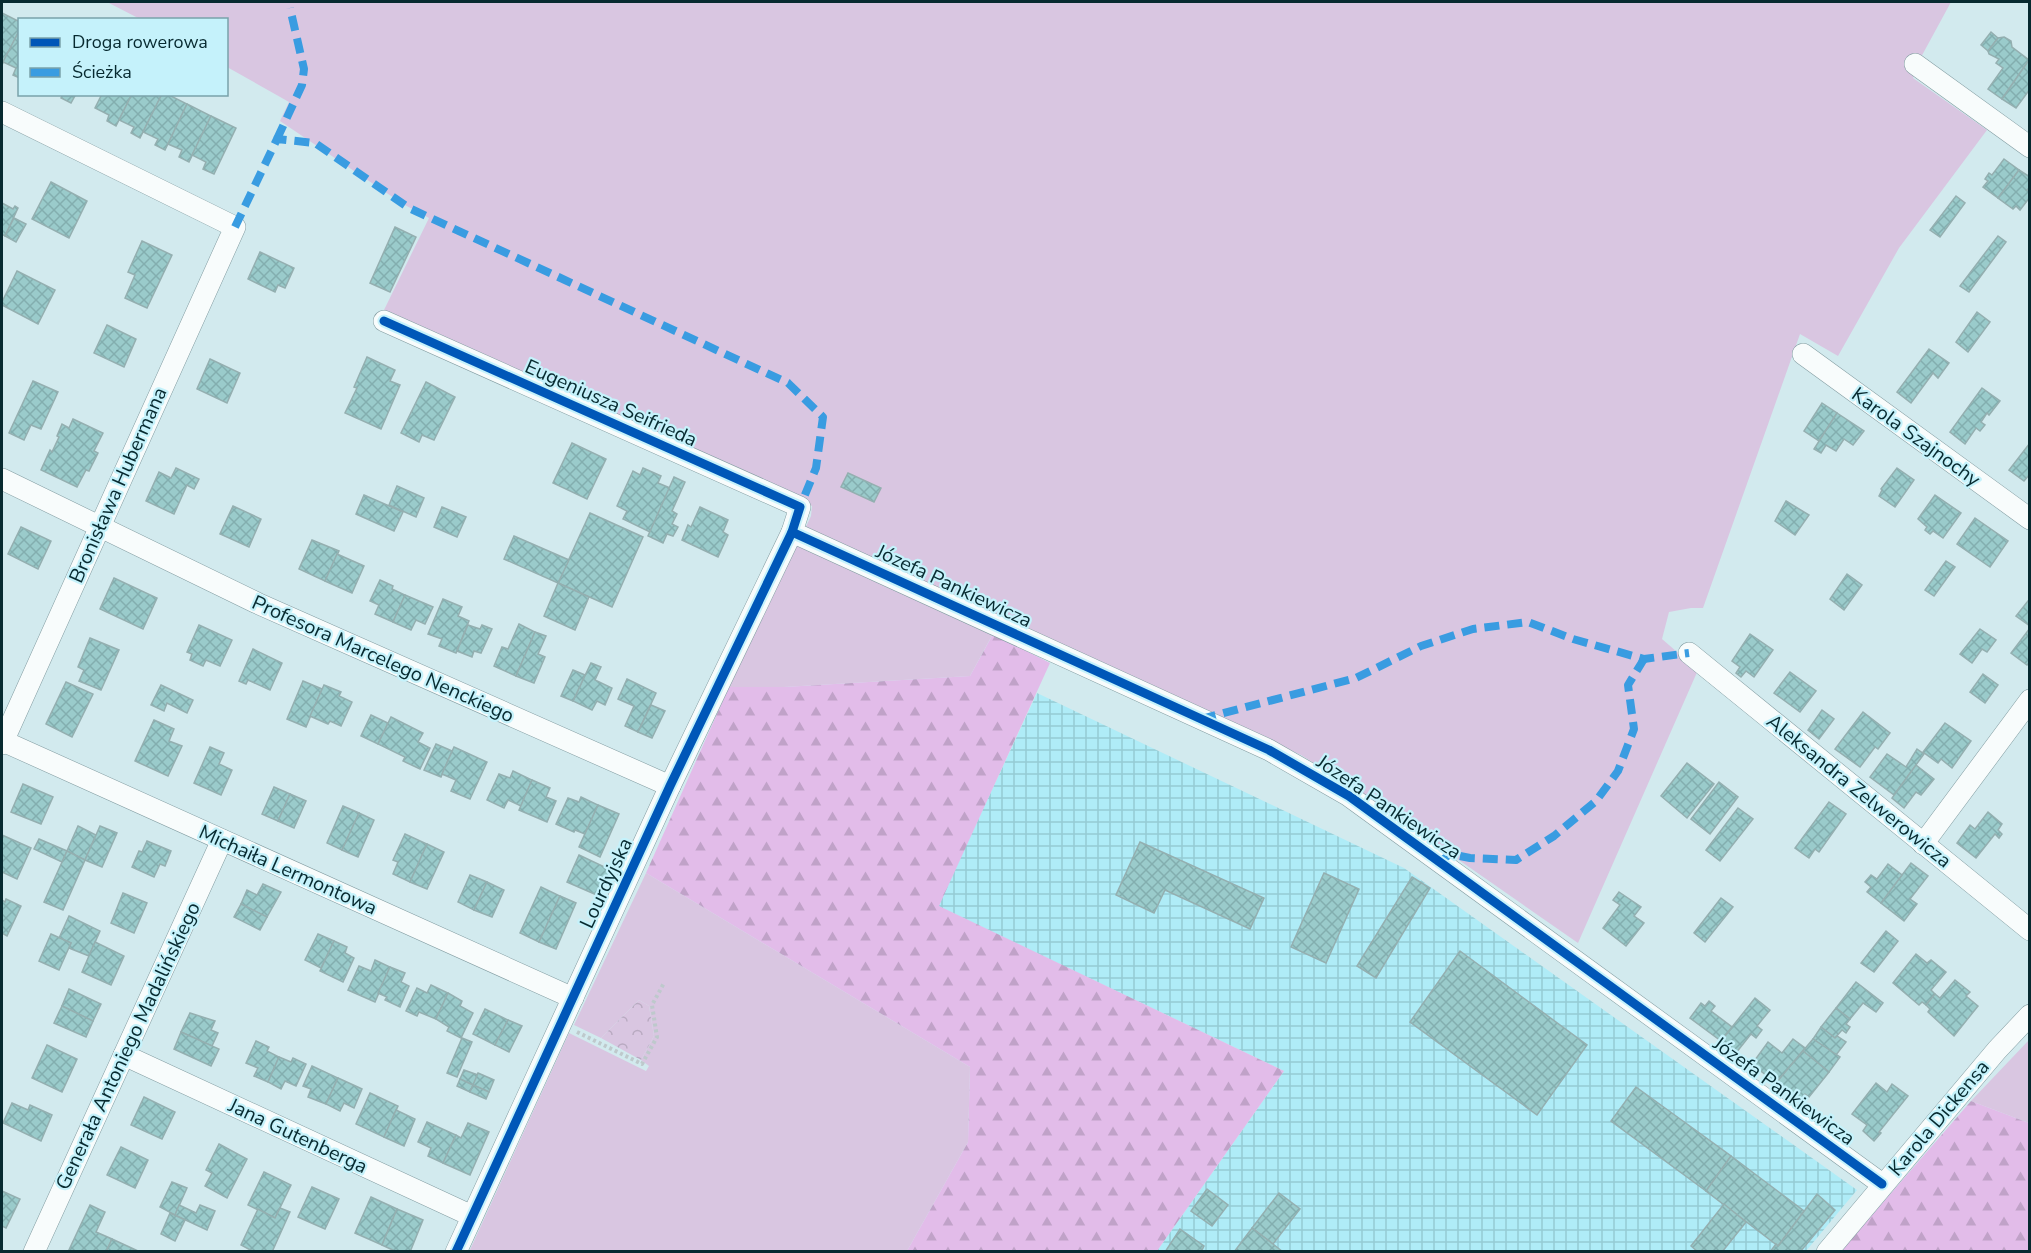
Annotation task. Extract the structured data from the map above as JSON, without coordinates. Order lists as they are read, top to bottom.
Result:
{
  "streets": {
    "street": [
      "Eugeniusza Seifrieda",
      "Karola Szajnochy",
      "Bronisława Hubermana",
      "Józefa Pankiewicza",
      "Profesora Marcelego Nenckiego",
      "Aleksandra Zelwerowicza",
      "Michaiła Lermontowa",
      "Lourdyjska",
      "Generała Antoniego Madalińskiego",
      "Karola Dickensa",
      "Jana Gutenberga"
    ]
  },
  "crossings": [
    ["Eugeniusza Seifrieda", "Józefa Pankiewicza"],
    ["Eugeniusza Seifrieda", "Lourdyjska"],
    ["Bronisława Hubermana", "Profesora Marcelego Nenckiego"],
    ["Bronisława Hubermana", "Michaiła Lermontowa"],
    ["Józefa Pankiewicza", "Lourdyjska"],
    ["Józefa Pankiewicza", "Karola Dickensa"],
    ["Profesora Marcelego Nenckiego", "Lourdyjska"],
    ["Michaiła Lermontowa", "Lourdyjska"],
    ["Michaiła Lermontowa", "Generała Antoniego Madalińskiego"],
    ["Lourdyjska", "Jana Gutenberga"],
    ["Generała Antoniego Madalińskiego", "Jana Gutenberga"]
  ],
  "legend": ["Droga rowerowa", "Ścieżka"]
}
